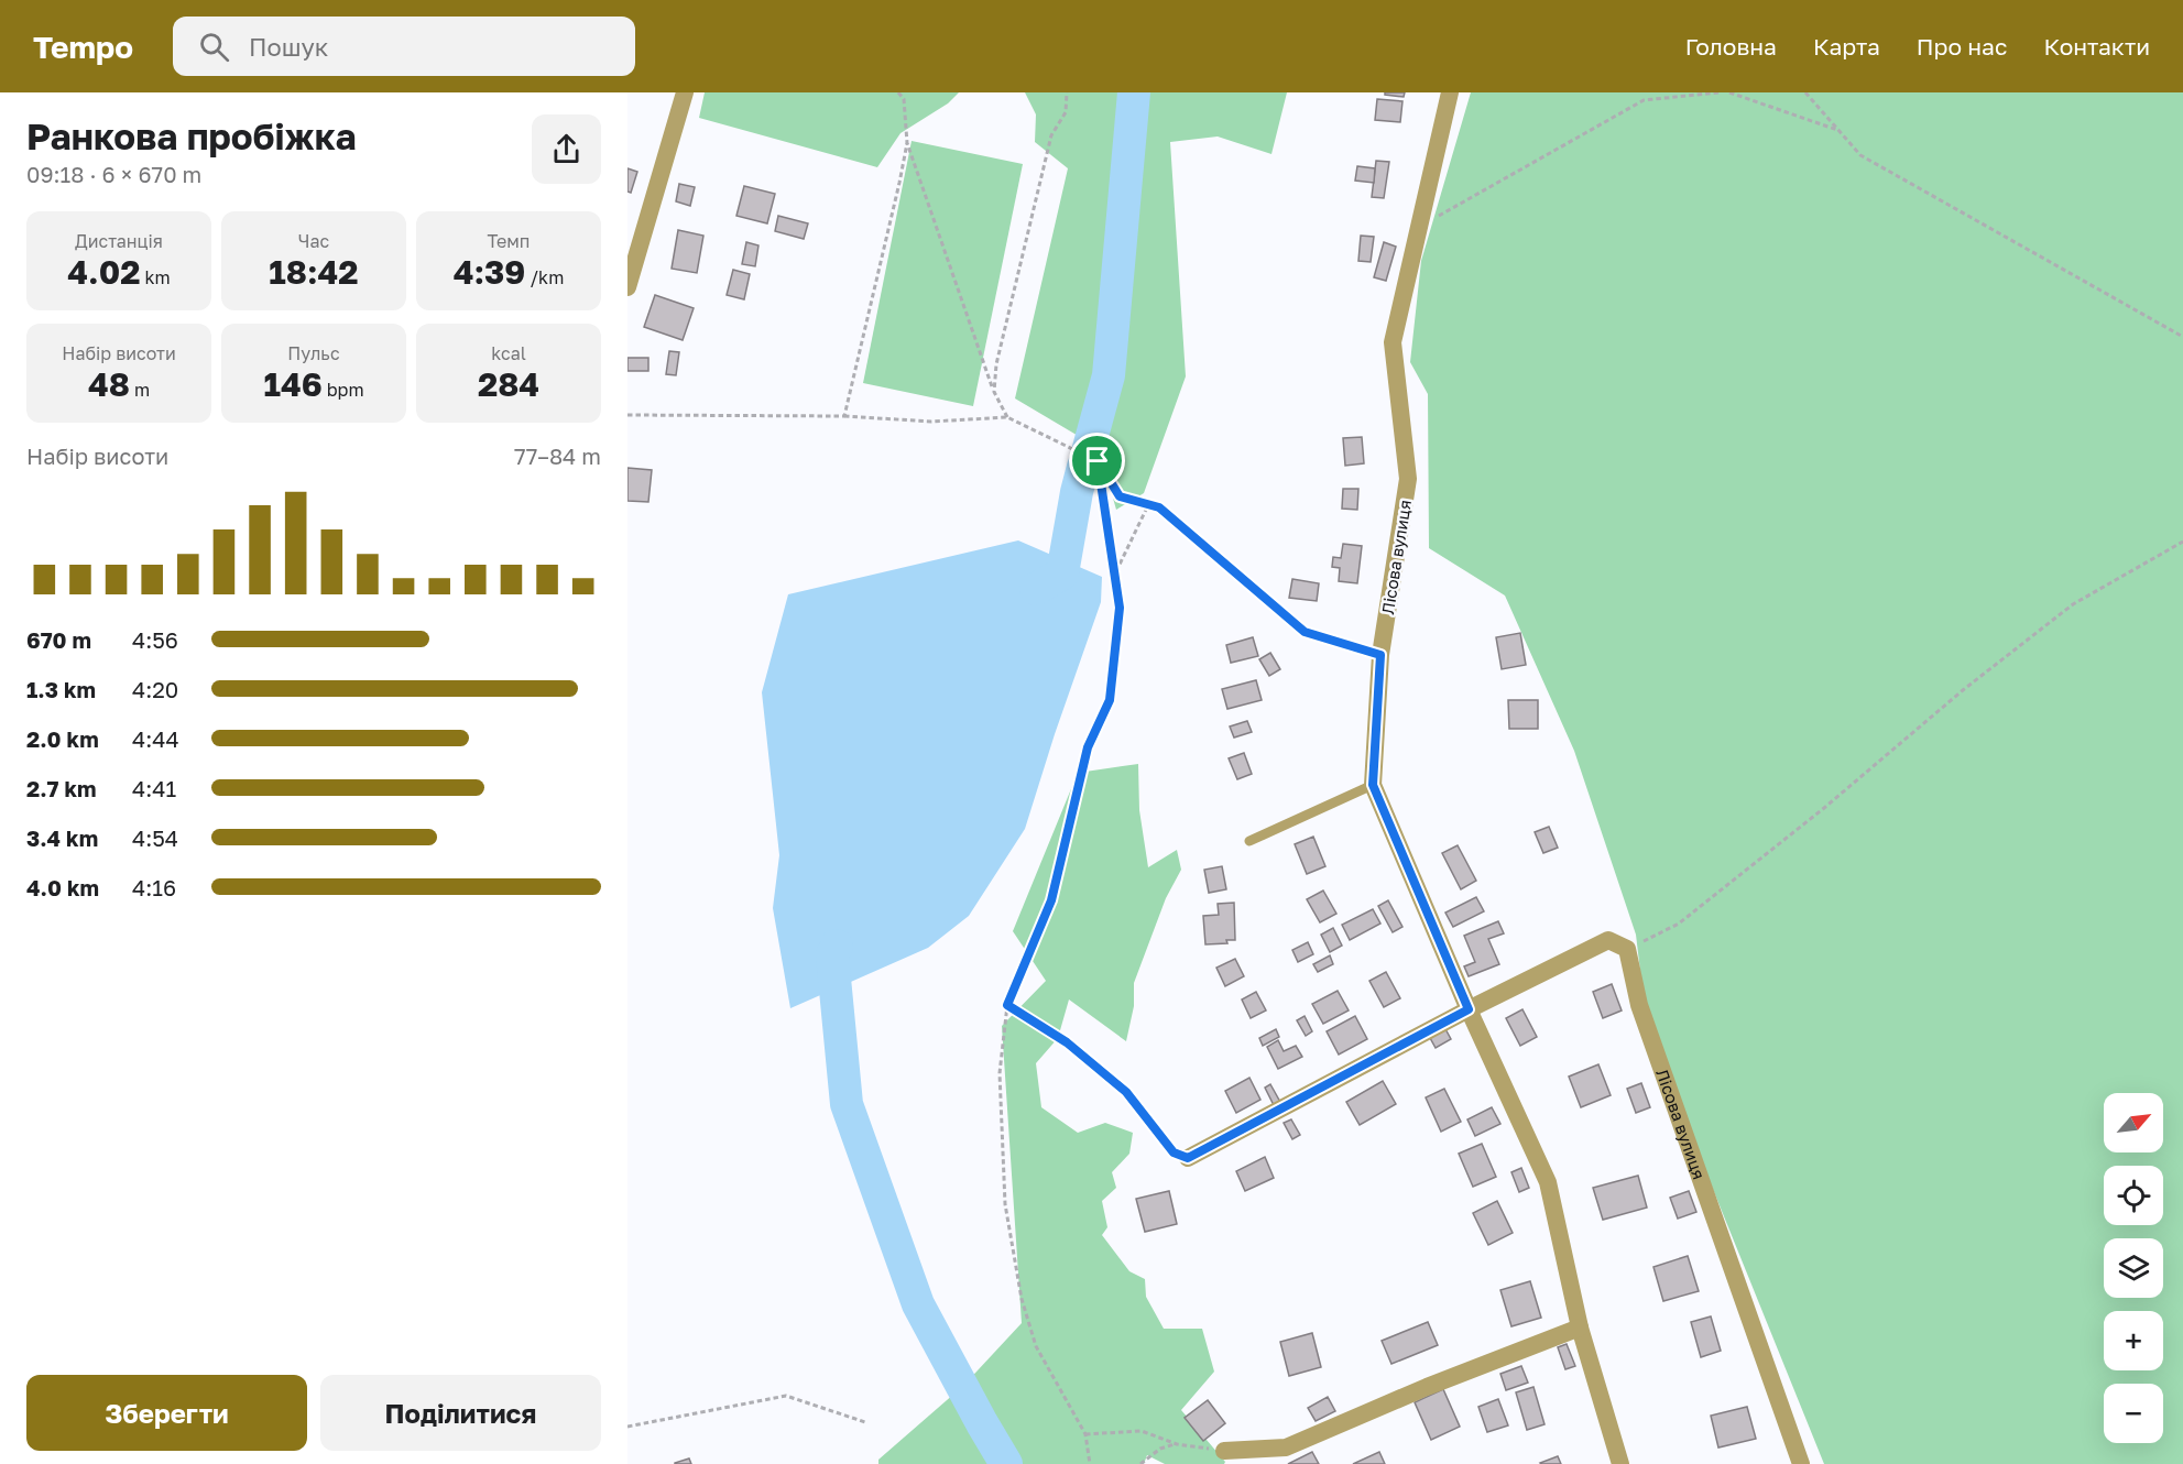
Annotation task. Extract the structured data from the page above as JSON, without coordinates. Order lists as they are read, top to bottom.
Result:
{
  "streets": {
    "street": ["Лісова вулиця"]
  },
  "north": "top right",
  "page": {
    "header": "Tempo",
    "search": "Пошук",
    "nav": [
      "Головна",
      "Карта",
      "Про нас",
      "Контакти"
    ],
    "heading": ["Ранкова пробіжка", "09:18 · 6 × 670 m"],
    "stats": [
      ["Дистанція", "4.02 km"],
      ["Час", "18:42"],
      ["Темп", "4:39 /km"],
      ["Набір висоти", "48 m"],
      ["Пульс", "146 bpm"],
      ["kcal", "284"]
    ],
    "chart": ["Набір висоти", "77–84 m"],
    "list": [
      {
        "name": "670 m",
        "note": "4:56"
      },
      {
        "name": "1.3 km",
        "note": "4:20"
      },
      {
        "name": "2.0 km",
        "note": "4:44"
      },
      {
        "name": "2.7 km",
        "note": "4:41"
      },
      {
        "name": "3.4 km",
        "note": "4:54"
      },
      {
        "name": "4.0 km",
        "note": "4:16"
      }
    ],
    "map_buttons": ["+", "−"],
    "buttons": ["Зберегти", "Поділитися"]
  }
}
